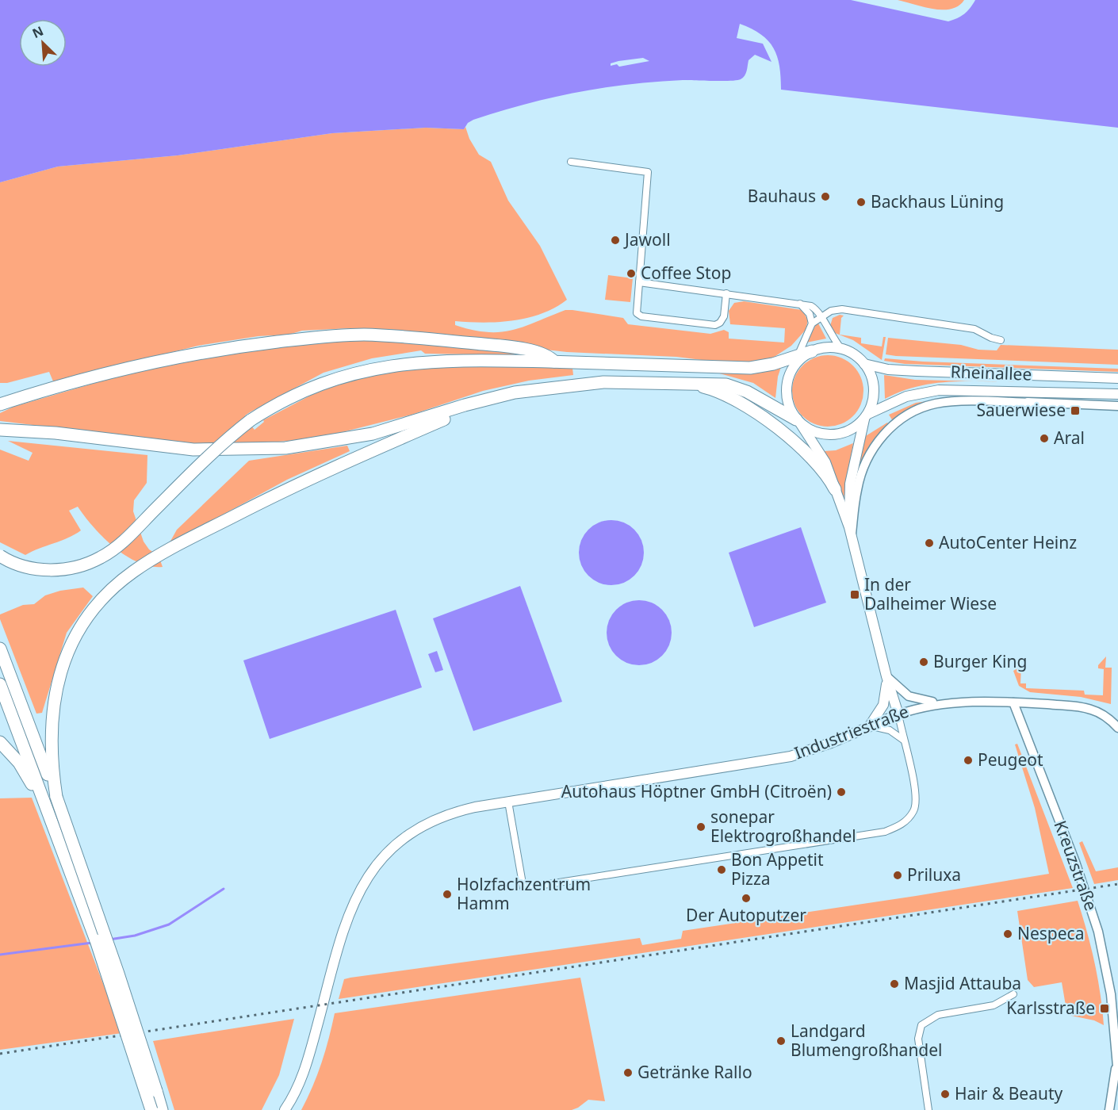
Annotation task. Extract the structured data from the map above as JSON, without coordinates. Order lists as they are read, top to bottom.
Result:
{
  "streets": {
    "main road": ["Rheinallee", "Industriestraße"],
    "street": ["Kreuzstraße"]
  },
  "crossings": [
    ["Industriestraße", "Kreuzstraße"]
  ],
  "places": {
    "other": [
      "Bauhaus",
      "Backhaus Lüning",
      "Jawoll",
      "Coffee Stop",
      "Aral",
      "AutoCenter Heinz",
      "Burger King",
      "Peugeot",
      "Autohaus Höptner GmbH (Citroën)",
      "sonepar Elektrogroßhandel",
      "Bon Appetit Pizza",
      "Priluxa",
      "Holzfachzentrum Hamm",
      "Der Autoputzer",
      "Nespeca",
      "Masjid Attauba",
      "Landgard Blumengroßhandel",
      "Getränke Rallo",
      "Hair & Beauty"
    ],
    "transit": ["Sauerwiese", "In der Dalheimer Wiese", "Karlsstraße"]
  },
  "north": "top left"
}
